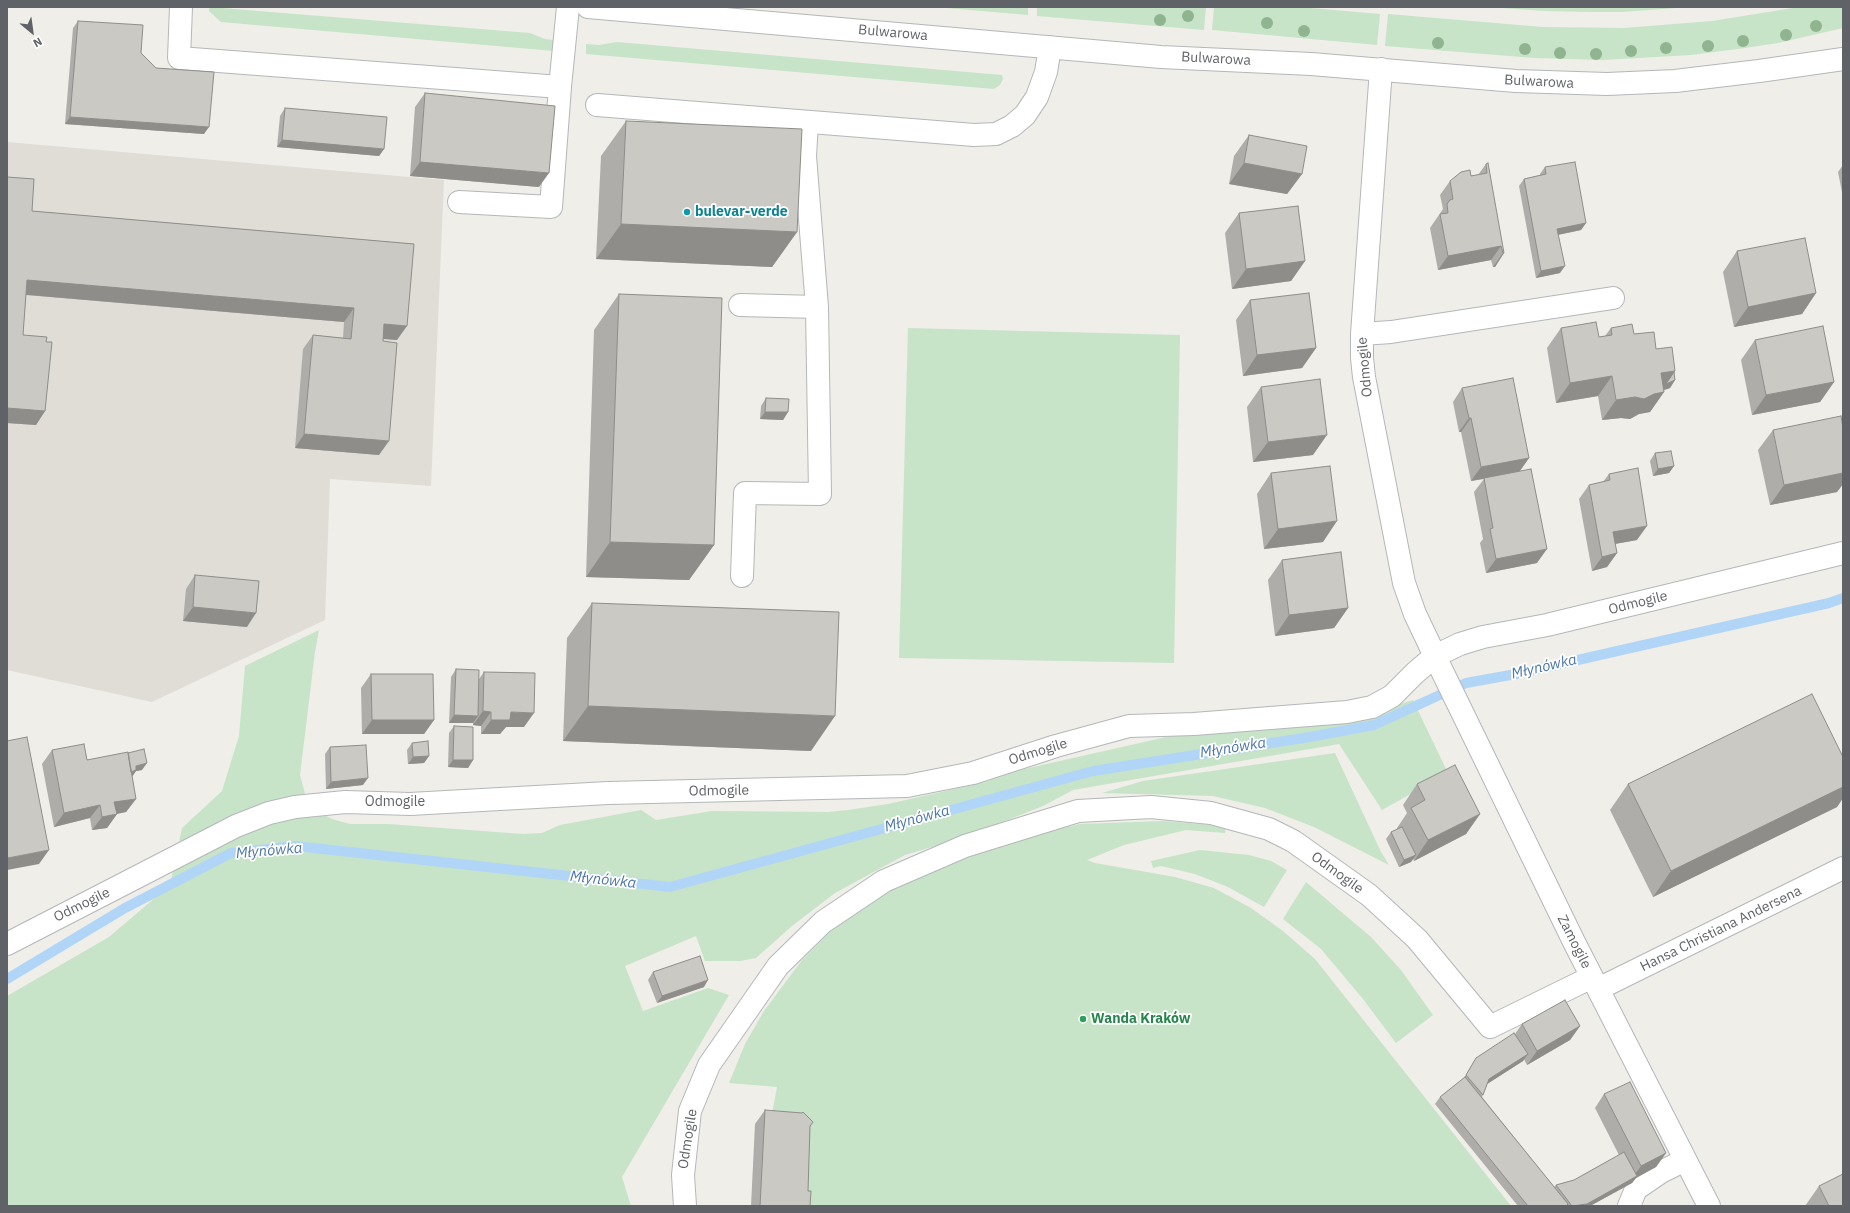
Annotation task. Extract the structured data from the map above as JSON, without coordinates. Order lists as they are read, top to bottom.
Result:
{
  "streets": {
    "street": [
      "Bulwarowa",
      "Odmogile",
      "Hansa Christiana Andersena",
      "Zamogile"
    ]
  },
  "crossings": [
    ["Bulwarowa", "Odmogile"],
    ["Odmogile", "Hansa Christiana Andersena"],
    ["Odmogile", "Zamogile"],
    ["Hansa Christiana Andersena", "Zamogile"]
  ],
  "water": ["Młynówka"],
  "places": ["bulevar-verde", "Wanda Kraków"],
  "north": "bottom right"
}
